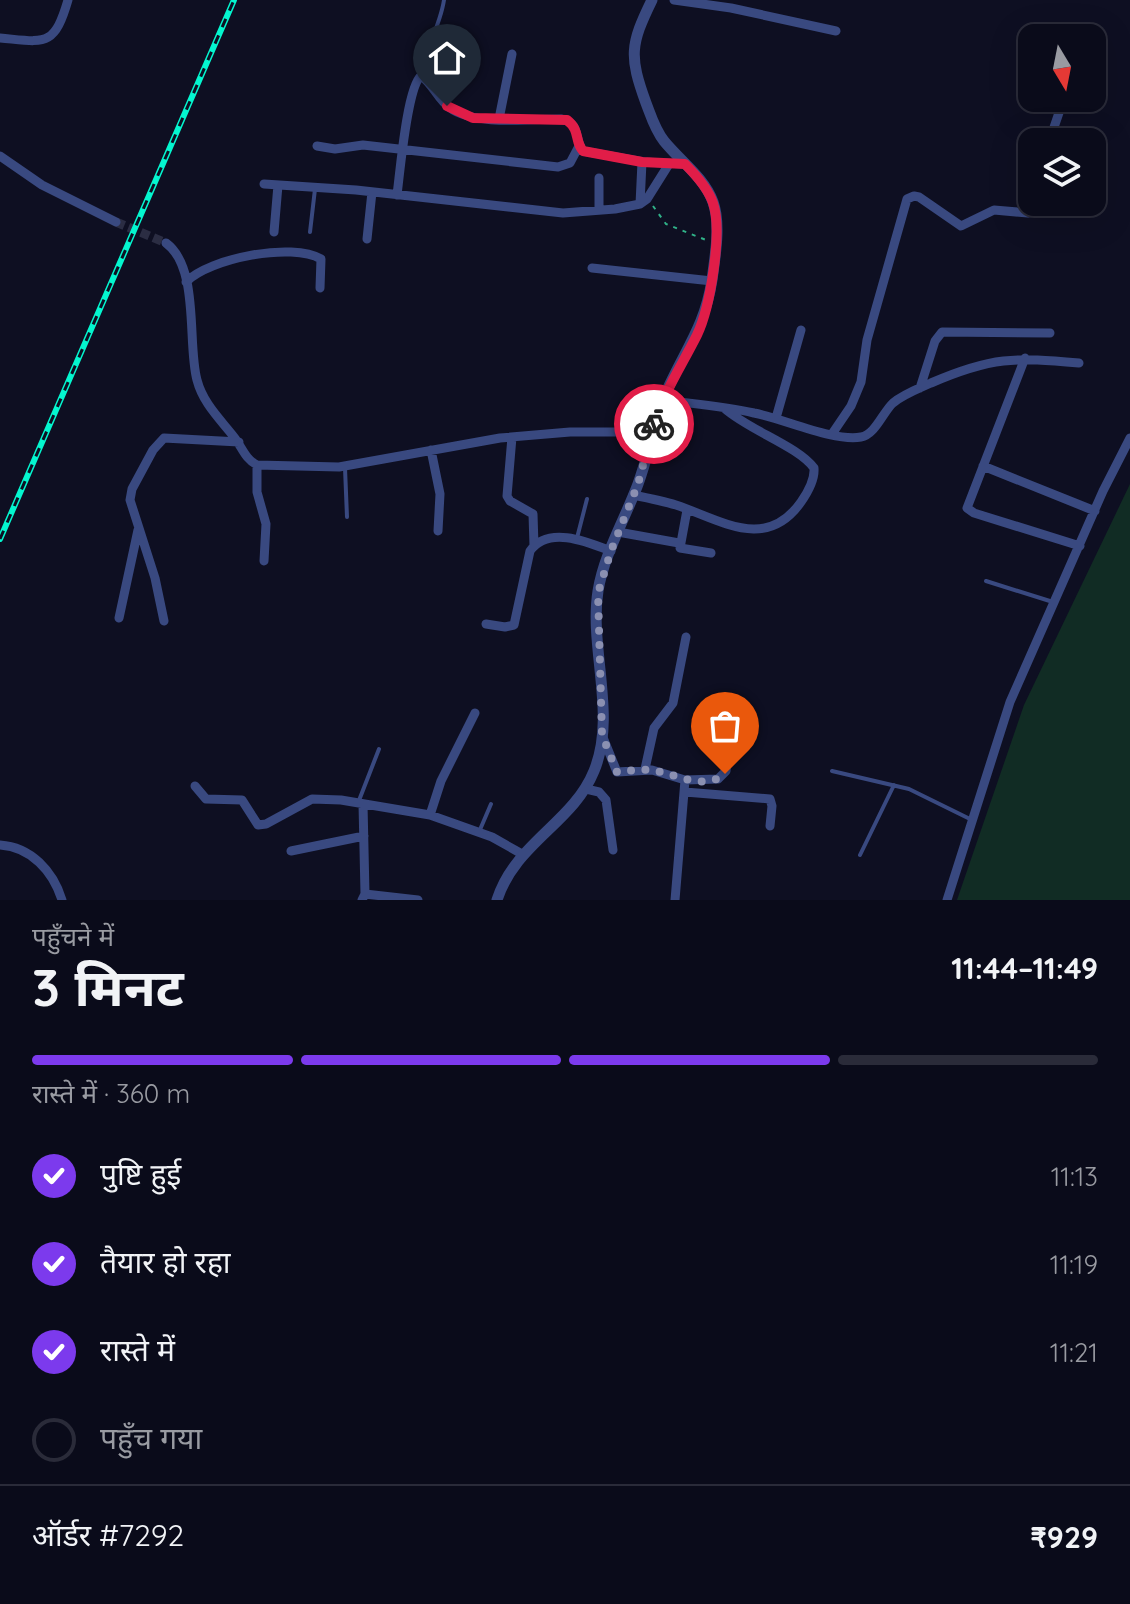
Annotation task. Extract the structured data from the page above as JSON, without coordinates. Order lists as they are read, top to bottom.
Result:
{
  "north": "bottom",
  "page": {
    "heading": ["3 मिनट", "पहुँचने में", "11:44–11:49"],
    "panel": ["ऑर्डर #7292", "₹929"],
    "bar": "रास्ते में · 360 m",
    "list": [
      ["पुष्टि हुई", "11:13"],
      ["तैयार हो रहा", "11:19"],
      ["रास्ते में", "11:21"],
      "पहुँच गया"
    ]
  }
}
